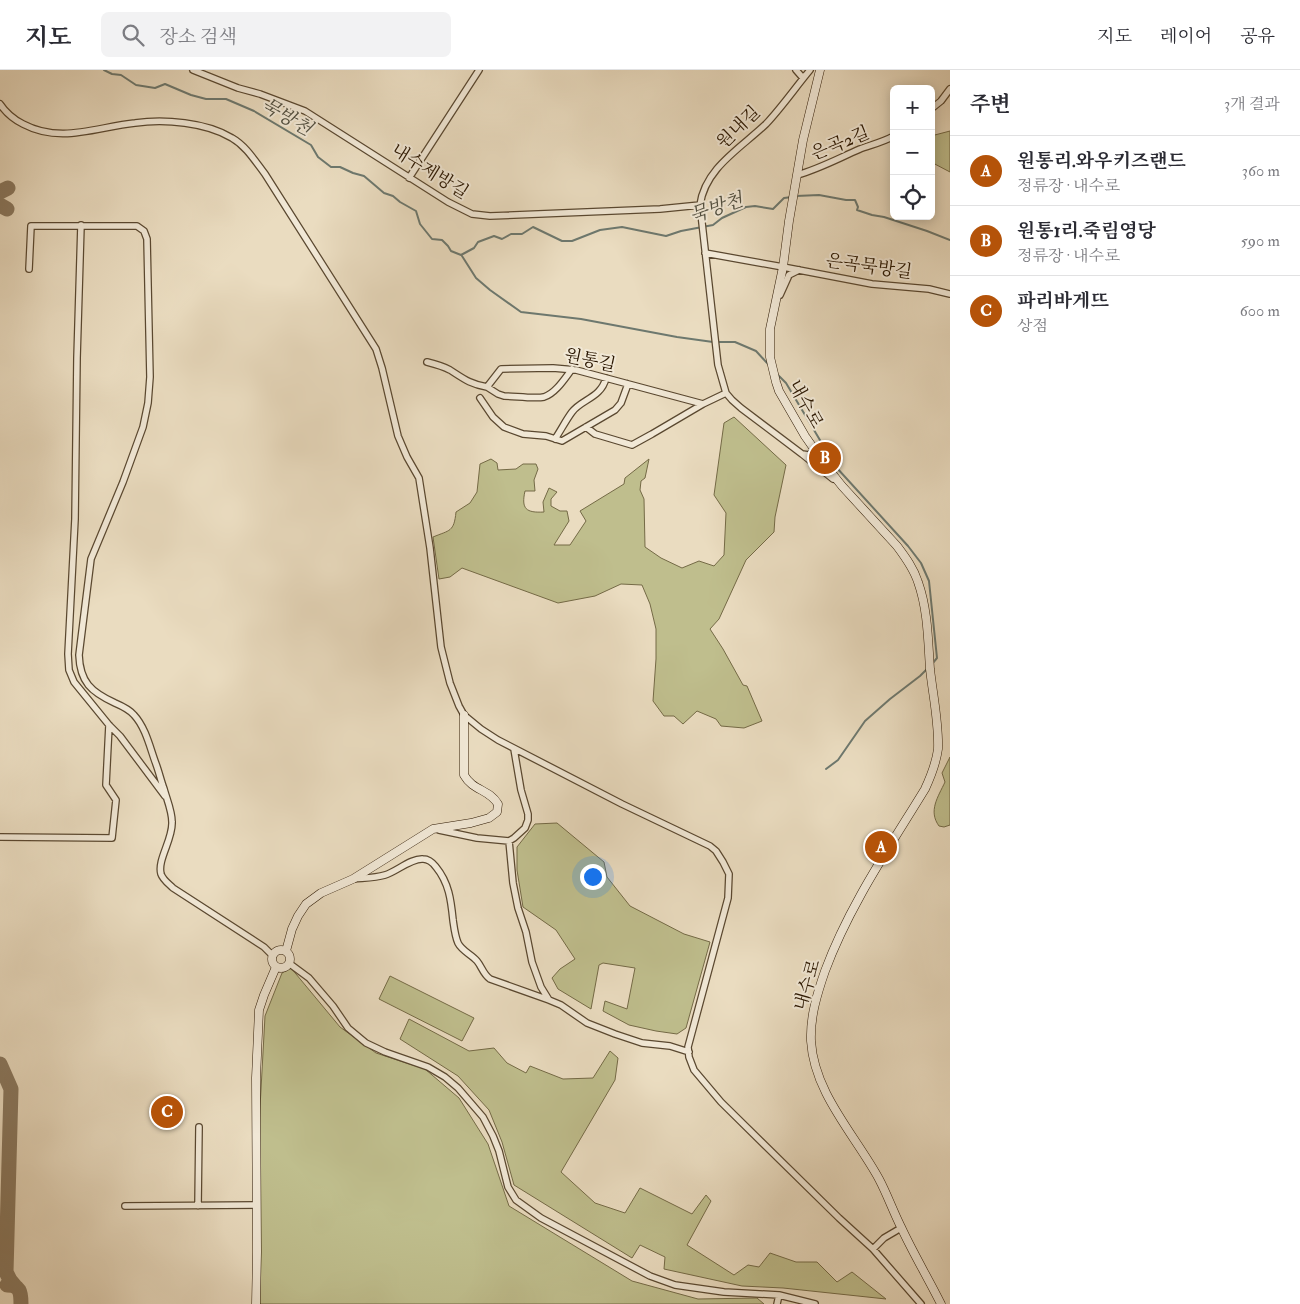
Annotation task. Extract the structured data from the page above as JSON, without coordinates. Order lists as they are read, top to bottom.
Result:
{
  "streets": {
    "street": [
      "원내길",
      "은곡2길",
      "내수제방길",
      "은곡묵방길",
      "원통길",
      "내수로"
    ]
  },
  "crossings": [
    ["원내길", "내수제방길"],
    ["은곡2길", "내수로"],
    ["은곡묵방길", "내수로"]
  ],
  "water": ["묵방천"],
  "page": {
    "header": "지도",
    "search": "장소 검색",
    "nav": ["지도", "레이어", "공유"],
    "heading": ["주변", "3개 결과"],
    "map_buttons": ["+", "−"],
    "list": [
      {
        "mark": "A",
        "name": "원통리.와우키즈랜드",
        "note": "정류장 · 내수로",
        "value": "360 m"
      },
      {
        "mark": "B",
        "name": "원통1리.죽림영당",
        "note": "정류장 · 내수로",
        "value": "590 m"
      },
      {
        "mark": "C",
        "name": "파리바게뜨",
        "note": "상점",
        "value": "600 m"
      }
    ],
    "pins": ["B", "A", "C"]
  }
}
